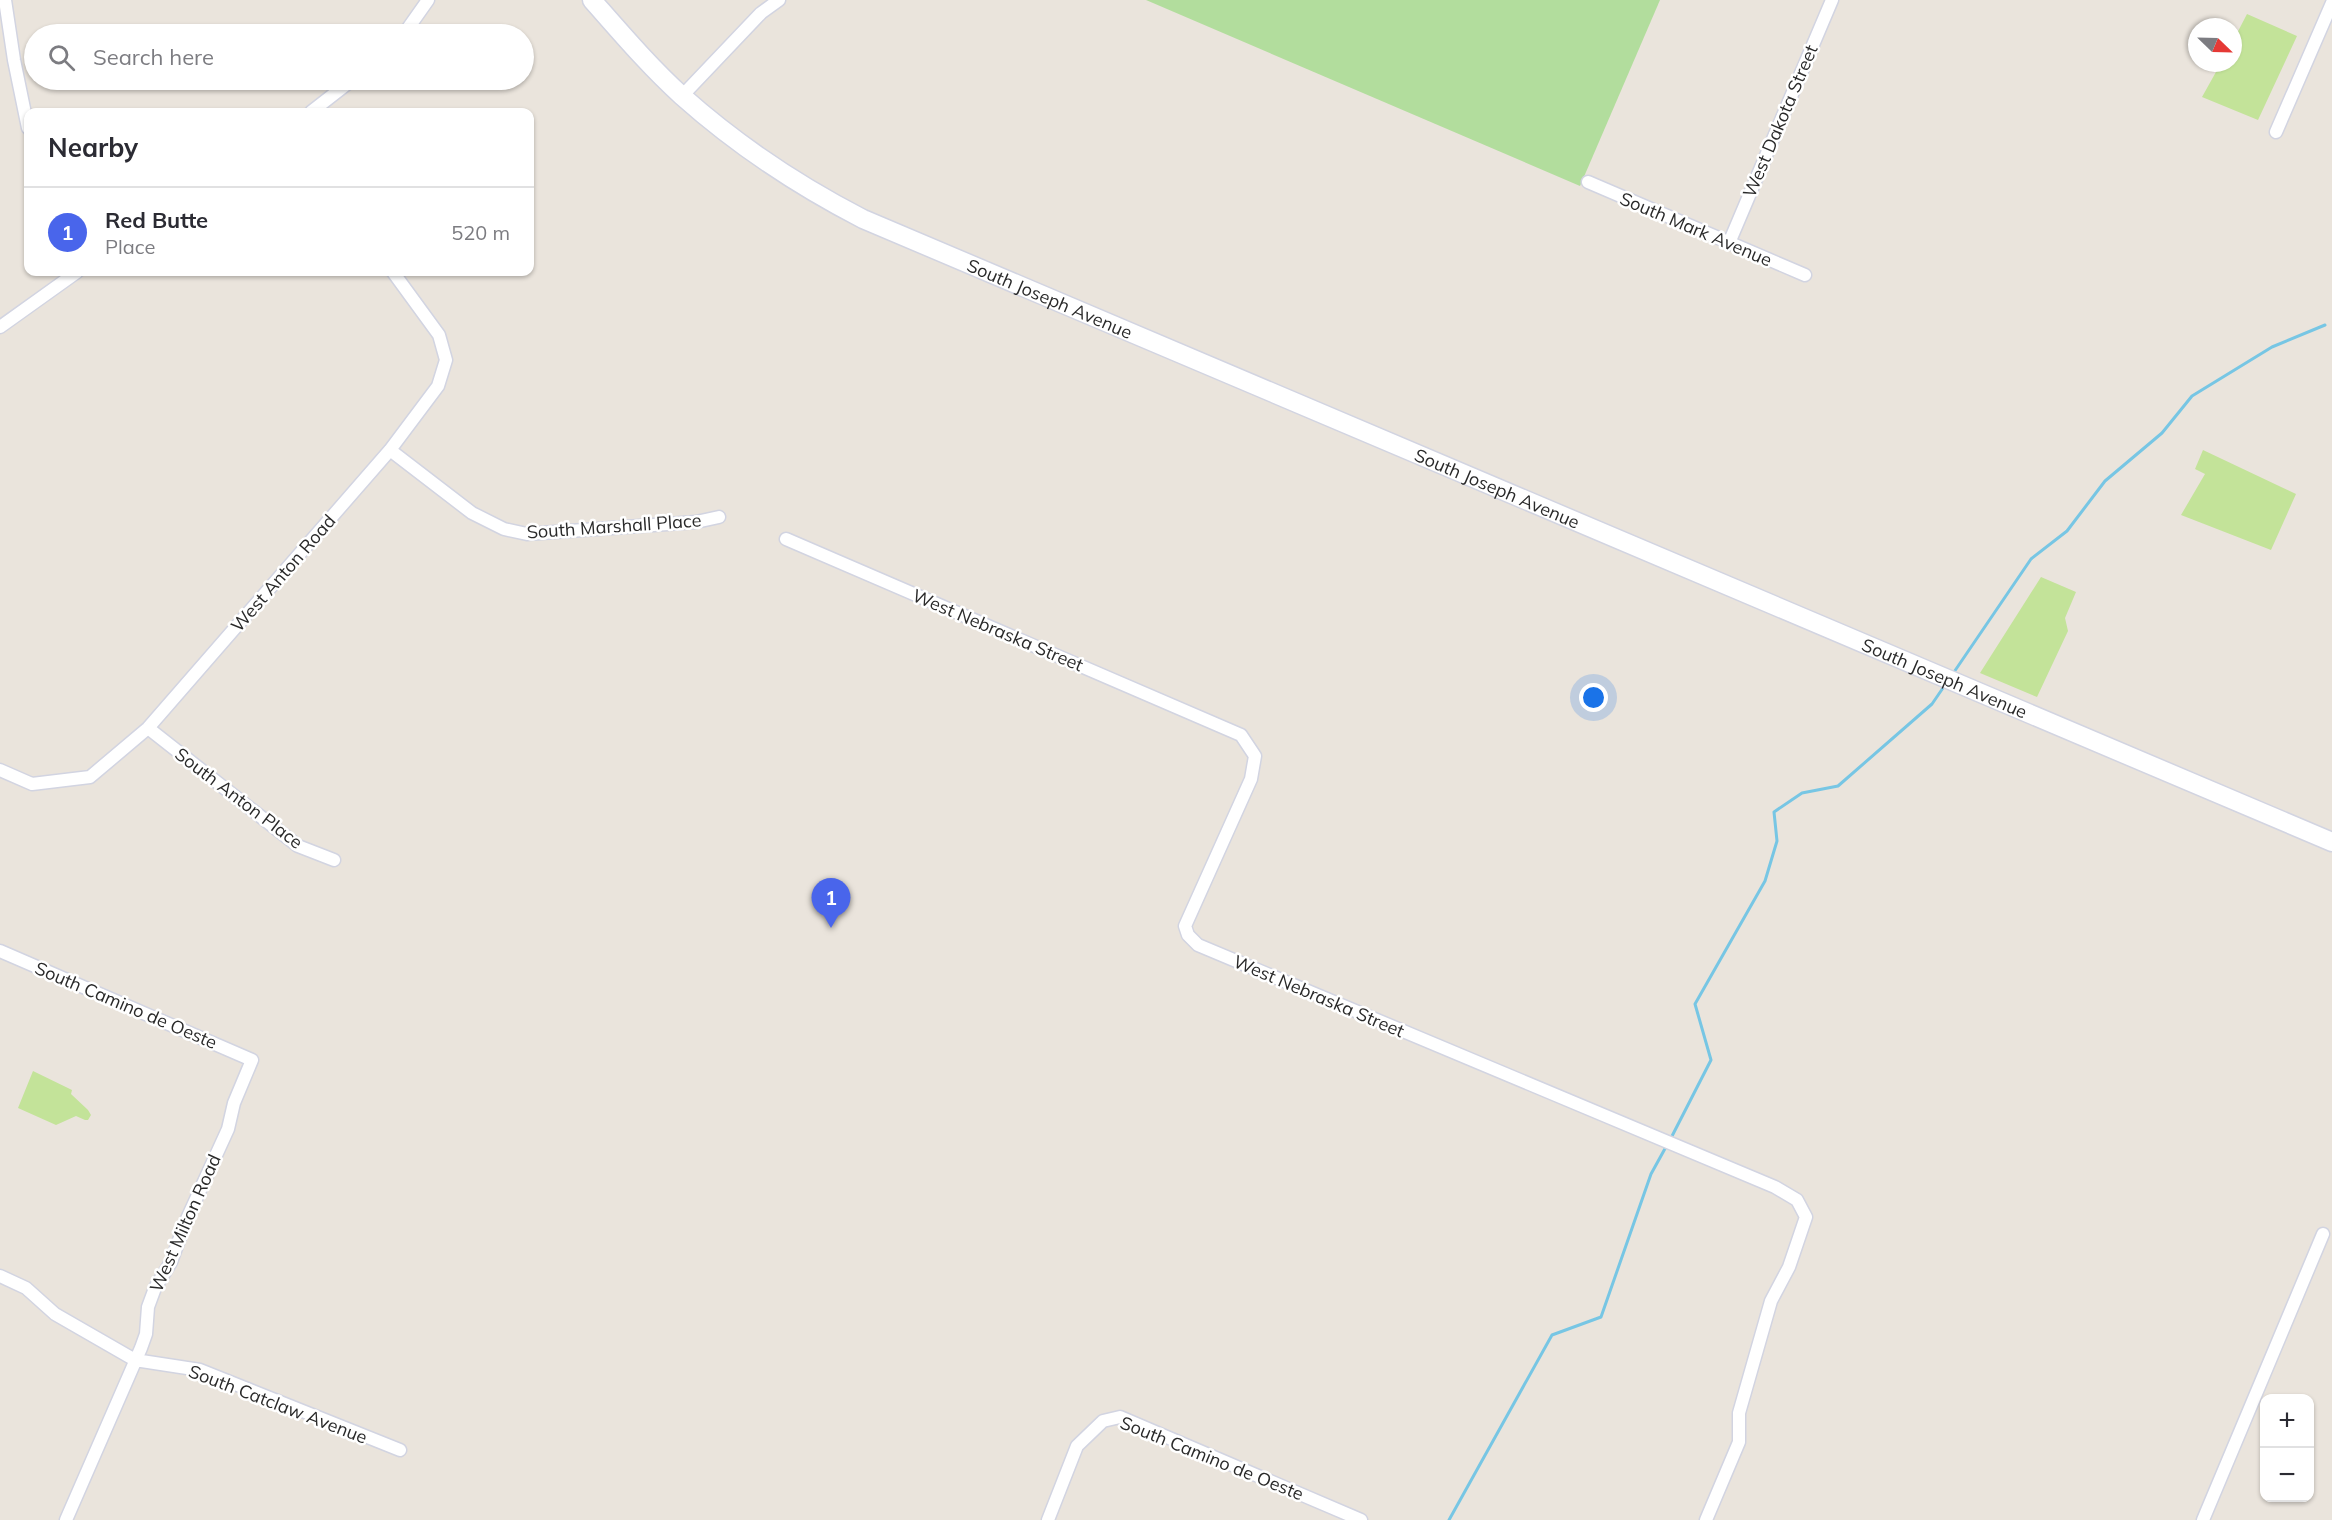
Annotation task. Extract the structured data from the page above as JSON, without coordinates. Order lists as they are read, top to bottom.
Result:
{
  "streets": {
    "main road": ["South Joseph Avenue"],
    "street": [
      "West Dakota Street",
      "South Mark Avenue",
      "South Marshall Place",
      "West Anton Road",
      "West Nebraska Street",
      "South Anton Place",
      "South Camino de Oeste",
      "West Milton Road",
      "South Catclaw Avenue"
    ]
  },
  "crossings": [
    ["West Dakota Street", "South Mark Avenue"],
    ["South Marshall Place", "West Anton Road"],
    ["West Anton Road", "South Anton Place"],
    ["South Camino de Oeste", "West Milton Road"],
    ["West Milton Road", "South Catclaw Avenue"]
  ],
  "north": "bottom right",
  "page": {
    "search": "Search here",
    "heading": "Nearby",
    "list": [
      {
        "mark": "1",
        "name": "Red Butte",
        "note": "Place",
        "value": "520 m"
      }
    ],
    "pins": "1",
    "map_buttons": ["+", "−"]
  }
}
